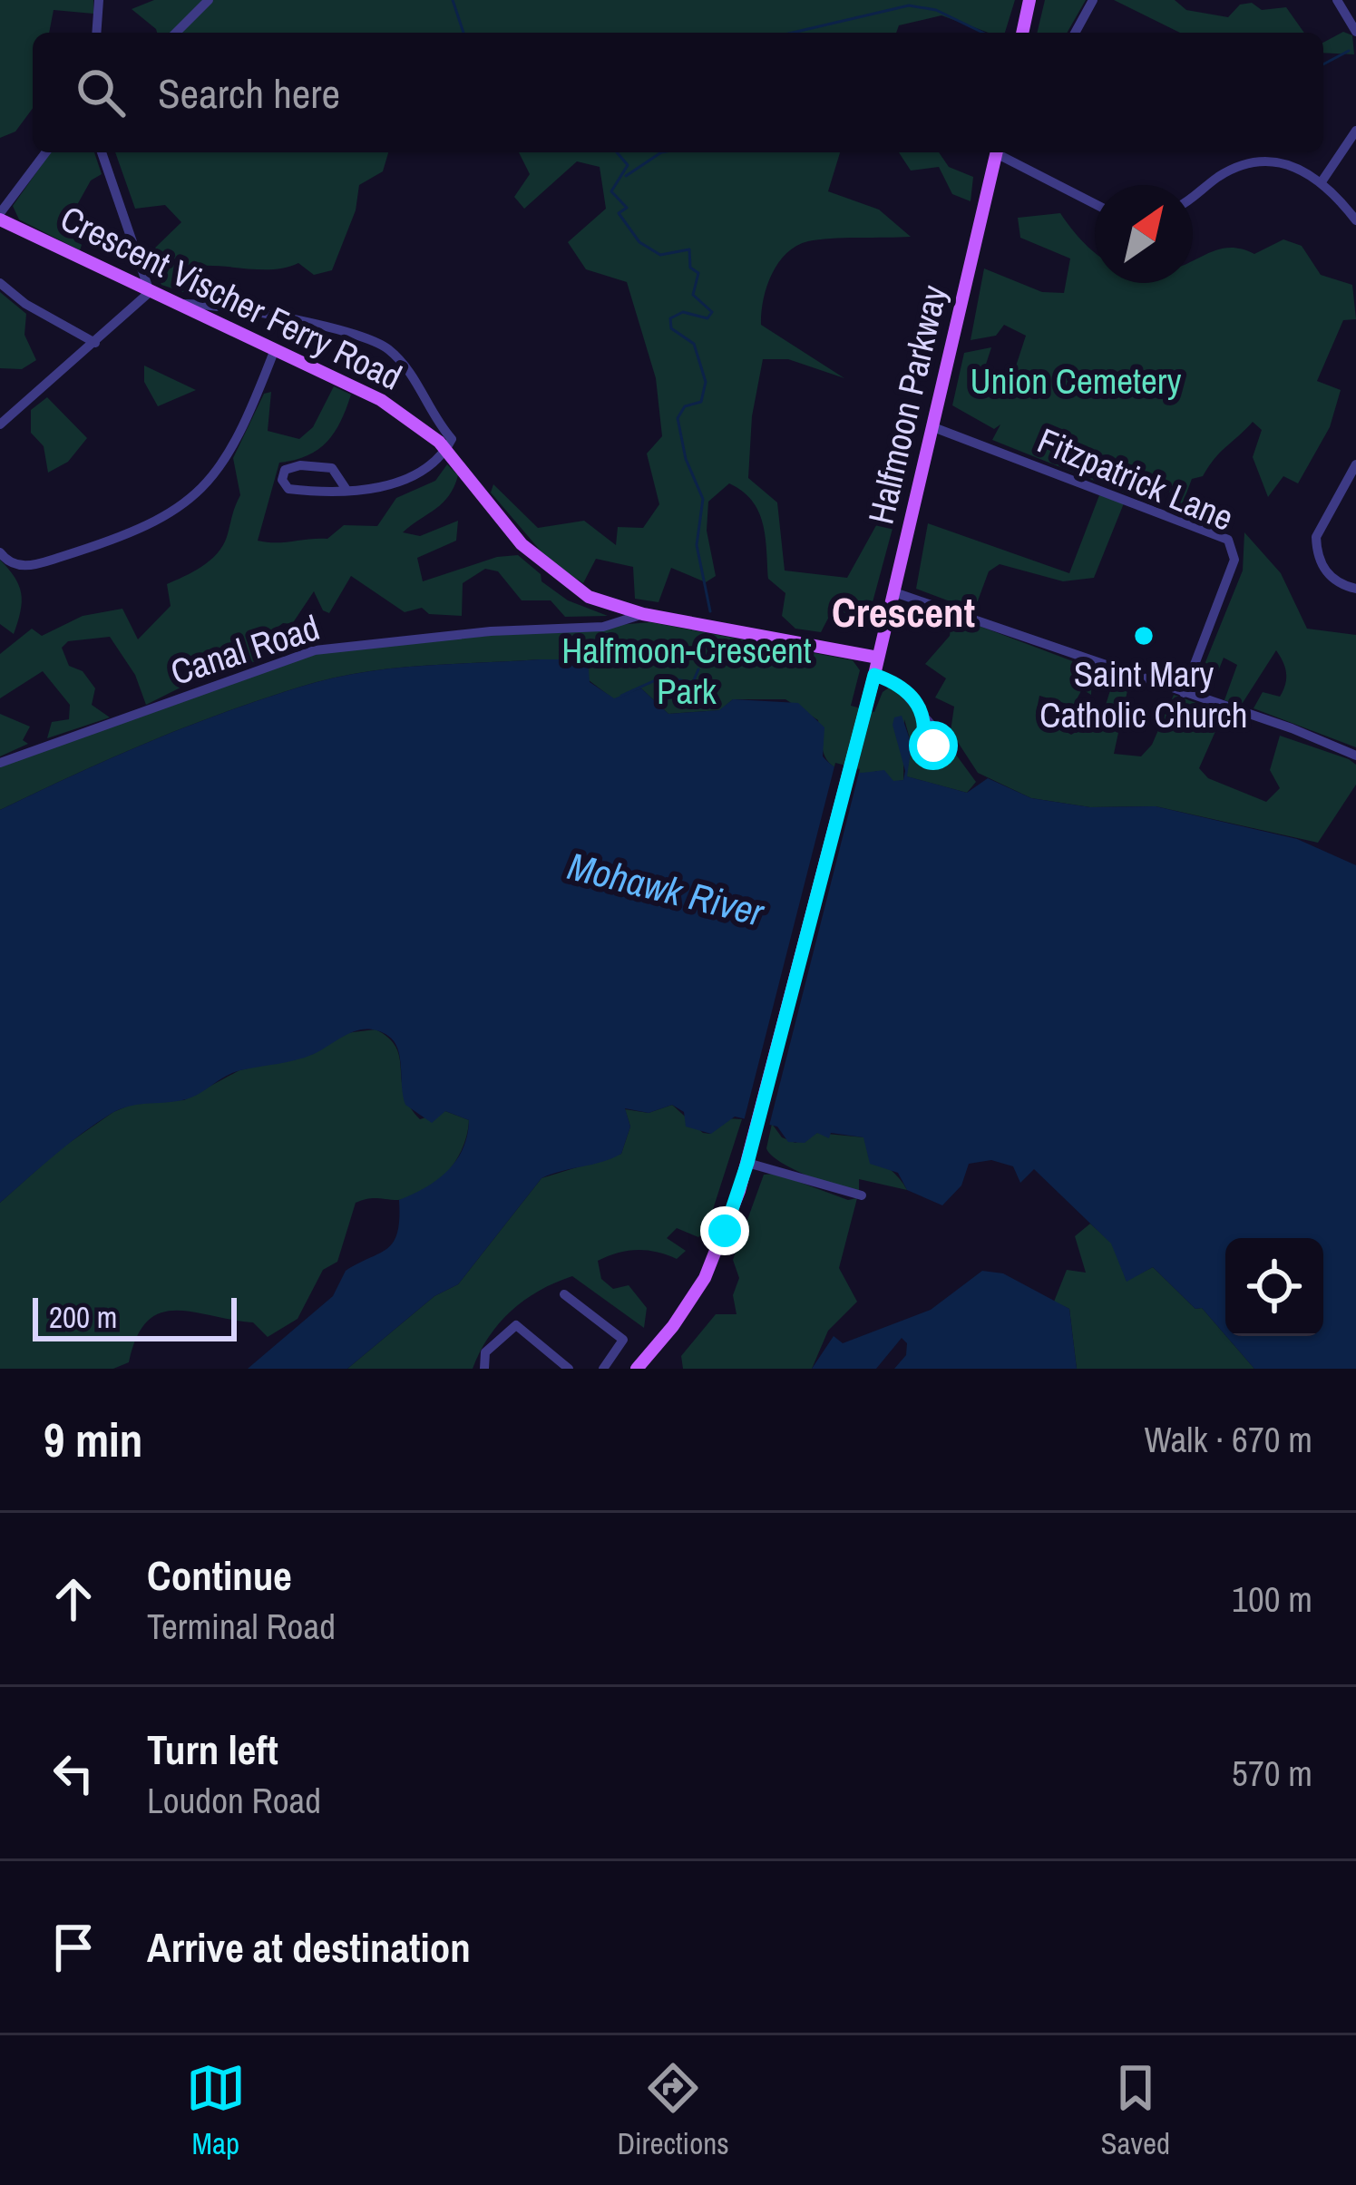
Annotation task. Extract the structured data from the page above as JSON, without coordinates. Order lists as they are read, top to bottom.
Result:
{
  "streets": {
    "main road": ["Crescent Vischer Ferry Road", "Halfmoon Parkway"],
    "street": ["Fitzpatrick Lane", "Canal Road"]
  },
  "crossings": [
    ["Crescent Vischer Ferry Road", "Halfmoon Parkway"],
    ["Crescent Vischer Ferry Road", "Canal Road"],
    ["Halfmoon Parkway", "Fitzpatrick Lane"]
  ],
  "districts": ["Crescent"],
  "water": ["Mohawk River"],
  "parks": ["Union Cemetery", "Halfmoon-Crescent Park"],
  "places": ["Saint Mary Catholic Church"],
  "scale_bar": "200 m",
  "north": "top right",
  "page": {
    "search": "Search here",
    "scale": "200 m",
    "heading": ["9 min", "Walk · 670 m"],
    "list": [
      ["Continue", "Terminal Road", "100 m"],
      ["Turn left", "Loudon Road", "570 m"],
      "Arrive at destination"
    ],
    "nav": ["Map", "Directions", "Saved"]
  }
}
